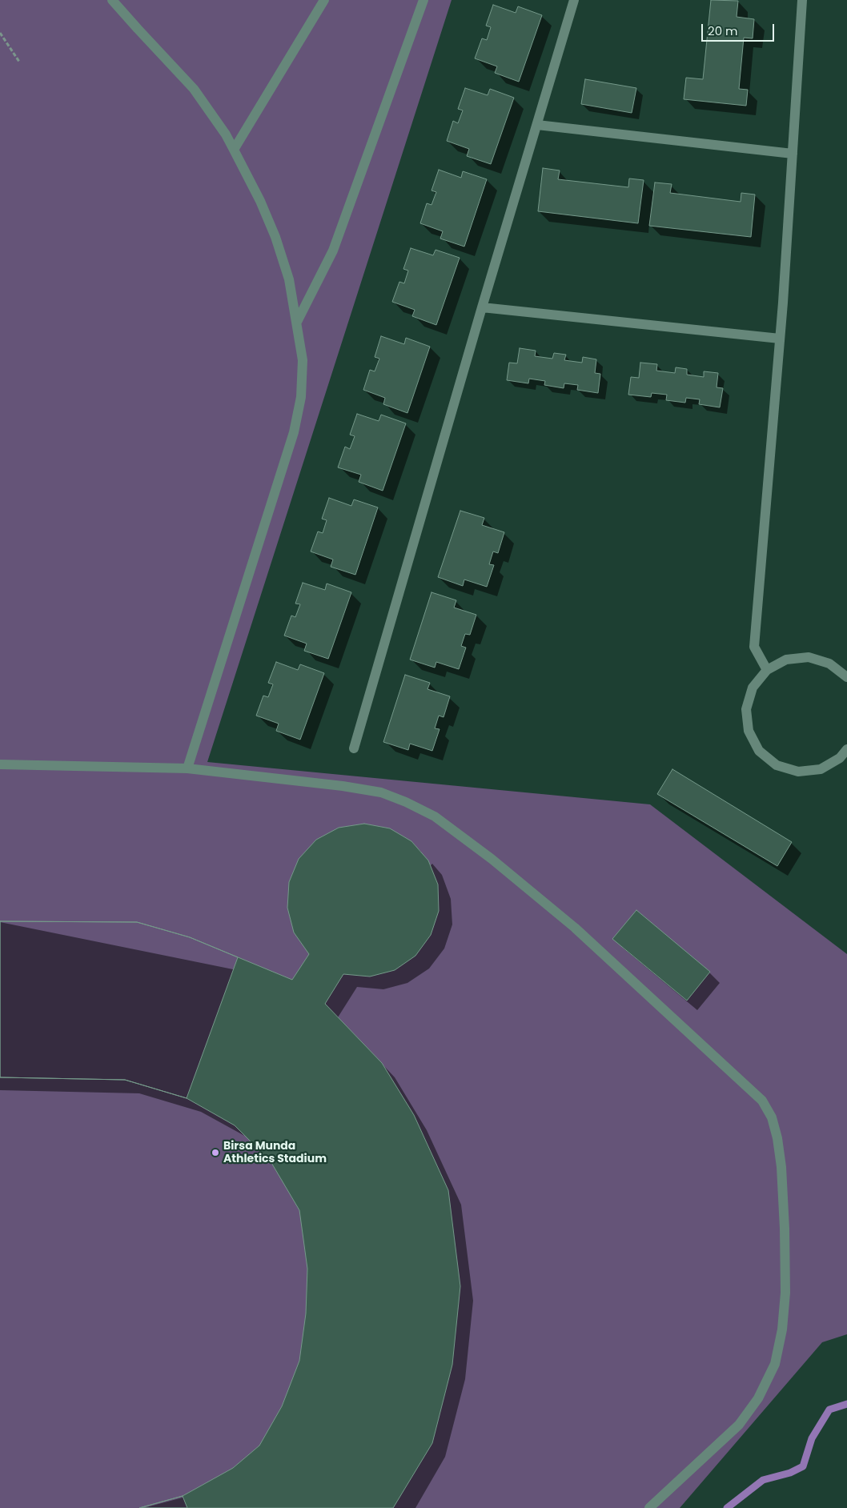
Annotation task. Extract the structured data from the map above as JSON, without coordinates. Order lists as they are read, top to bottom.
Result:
{
  "places": ["Birsa Munda Athletics Stadium"],
  "scale_bar": "20 m"
}
